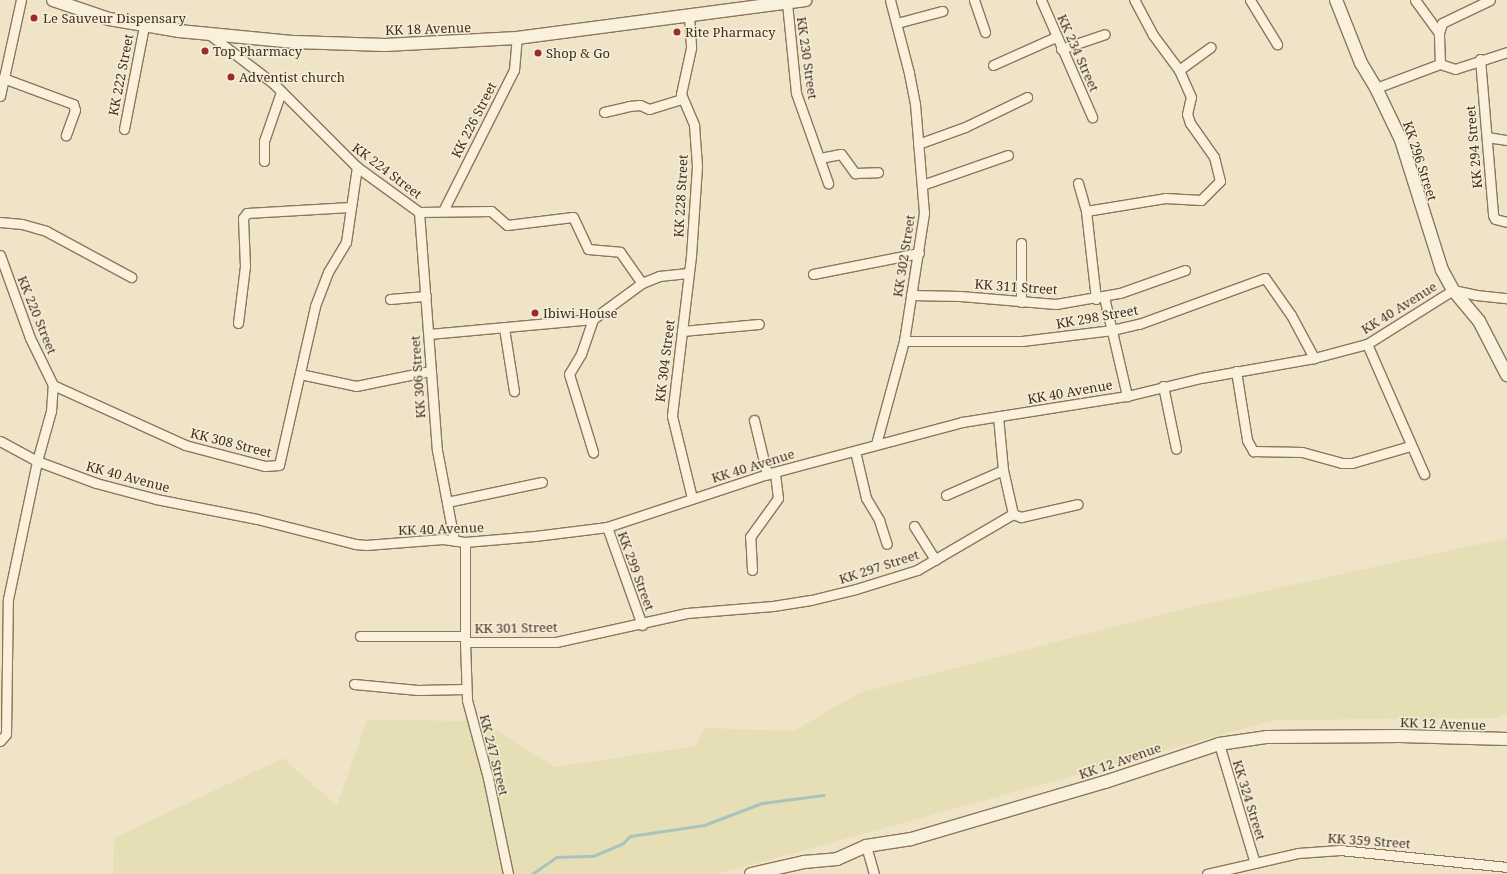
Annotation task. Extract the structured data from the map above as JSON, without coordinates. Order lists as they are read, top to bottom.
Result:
{
  "streets": {
    "main road": ["KK 18 Avenue", "KK 296 Street", "KK 12 Avenue"],
    "street": [
      "KK 234 Street",
      "KK 230 Street",
      "KK 222 Street",
      "KK 226 Street",
      "KK 294 Street",
      "KK 224 Street",
      "KK 228 Street",
      "KK 302 Street",
      "KK 311 Street",
      "KK 40 Avenue",
      "KK 220 Street",
      "KK 298 Street",
      "KK 304 Street",
      "KK 306 Street",
      "KK 308 Street",
      "KK 297 Street",
      "KK 299 Street",
      "KK 301 Street",
      "KK 247 Street",
      "KK 324 Street",
      "KK 359 Street"
    ]
  },
  "crossings": [
    ["KK 18 Avenue", "KK 230 Street"],
    ["KK 18 Avenue", "KK 222 Street"],
    ["KK 18 Avenue", "KK 226 Street"],
    ["KK 18 Avenue", "KK 224 Street"],
    ["KK 226 Street", "KK 224 Street"],
    ["KK 296 Street", "KK 40 Avenue"],
    ["KK 224 Street", "KK 306 Street"],
    ["KK 224 Street", "KK 308 Street"],
    ["KK 228 Street", "KK 304 Street"],
    ["KK 302 Street", "KK 311 Street"],
    ["KK 302 Street", "KK 40 Avenue"],
    ["KK 302 Street", "KK 298 Street"],
    ["KK 40 Avenue", "KK 298 Street"],
    ["KK 40 Avenue", "KK 304 Street"],
    ["KK 40 Avenue", "KK 306 Street"],
    ["KK 40 Avenue", "KK 299 Street"],
    ["KK 40 Avenue", "KK 301 Street"],
    ["KK 220 Street", "KK 308 Street"],
    ["KK 297 Street", "KK 299 Street"],
    ["KK 297 Street", "KK 301 Street"],
    ["KK 299 Street", "KK 301 Street"],
    ["KK 301 Street", "KK 247 Street"],
    ["KK 12 Avenue", "KK 324 Street"],
    ["KK 324 Street", "KK 359 Street"]
  ],
  "places": [
    "Le Sauveur Dispensary",
    "Rite Pharmacy",
    "Top Pharmacy",
    "Shop & Go",
    "Adventist church",
    "Ibiwi House"
  ]
}
